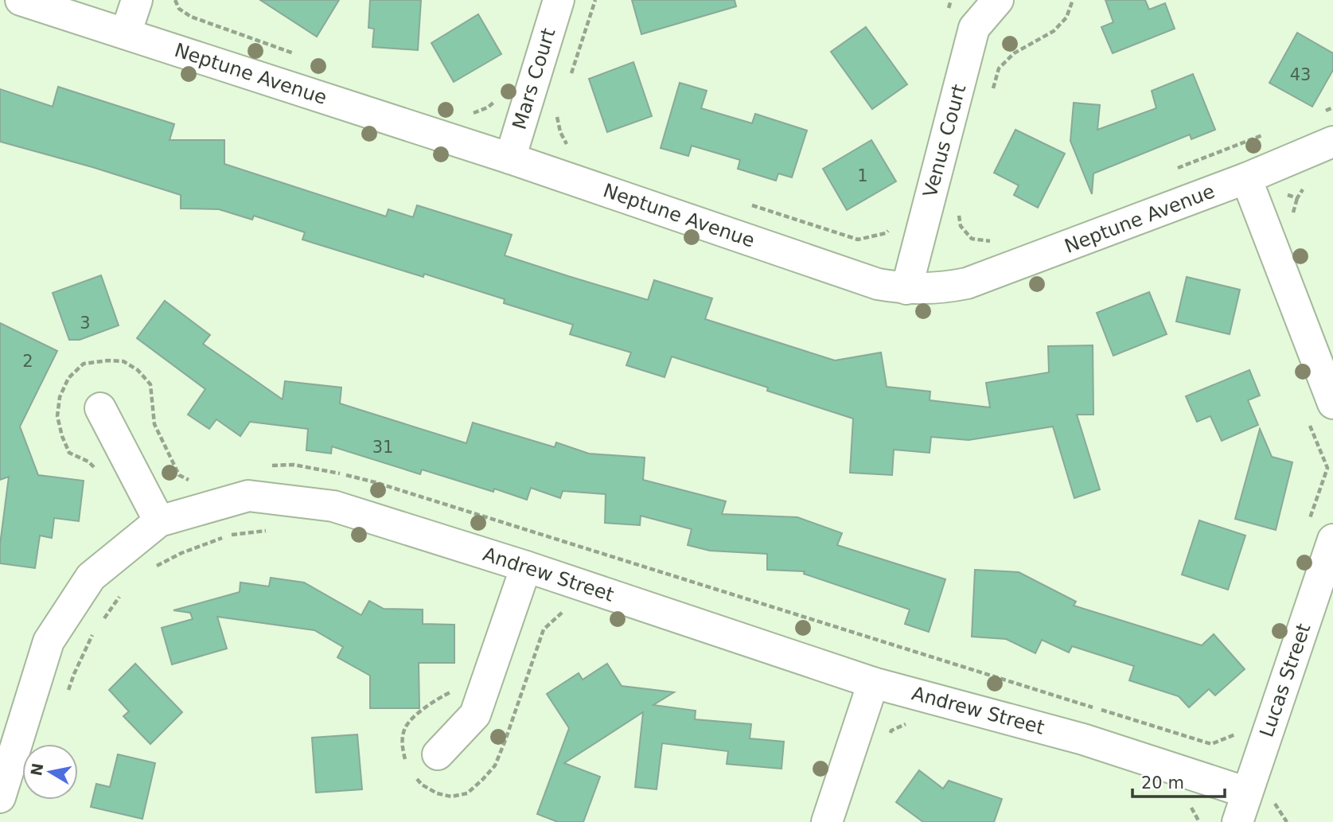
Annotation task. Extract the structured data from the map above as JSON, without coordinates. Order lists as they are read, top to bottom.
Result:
{
  "streets": {
    "street": [
      "Neptune Avenue",
      "Mars Court",
      "Venus Court",
      "Andrew Street",
      "Lucas Street"
    ]
  },
  "crossings": [
    ["Neptune Avenue", "Mars Court"],
    ["Neptune Avenue", "Venus Court"],
    ["Andrew Street", "Lucas Street"]
  ],
  "house_numbers": [
    "43",
    "1",
    "3",
    "2",
    "31"
  ],
  "scale_bar": "20 m",
  "north": "left"
}
